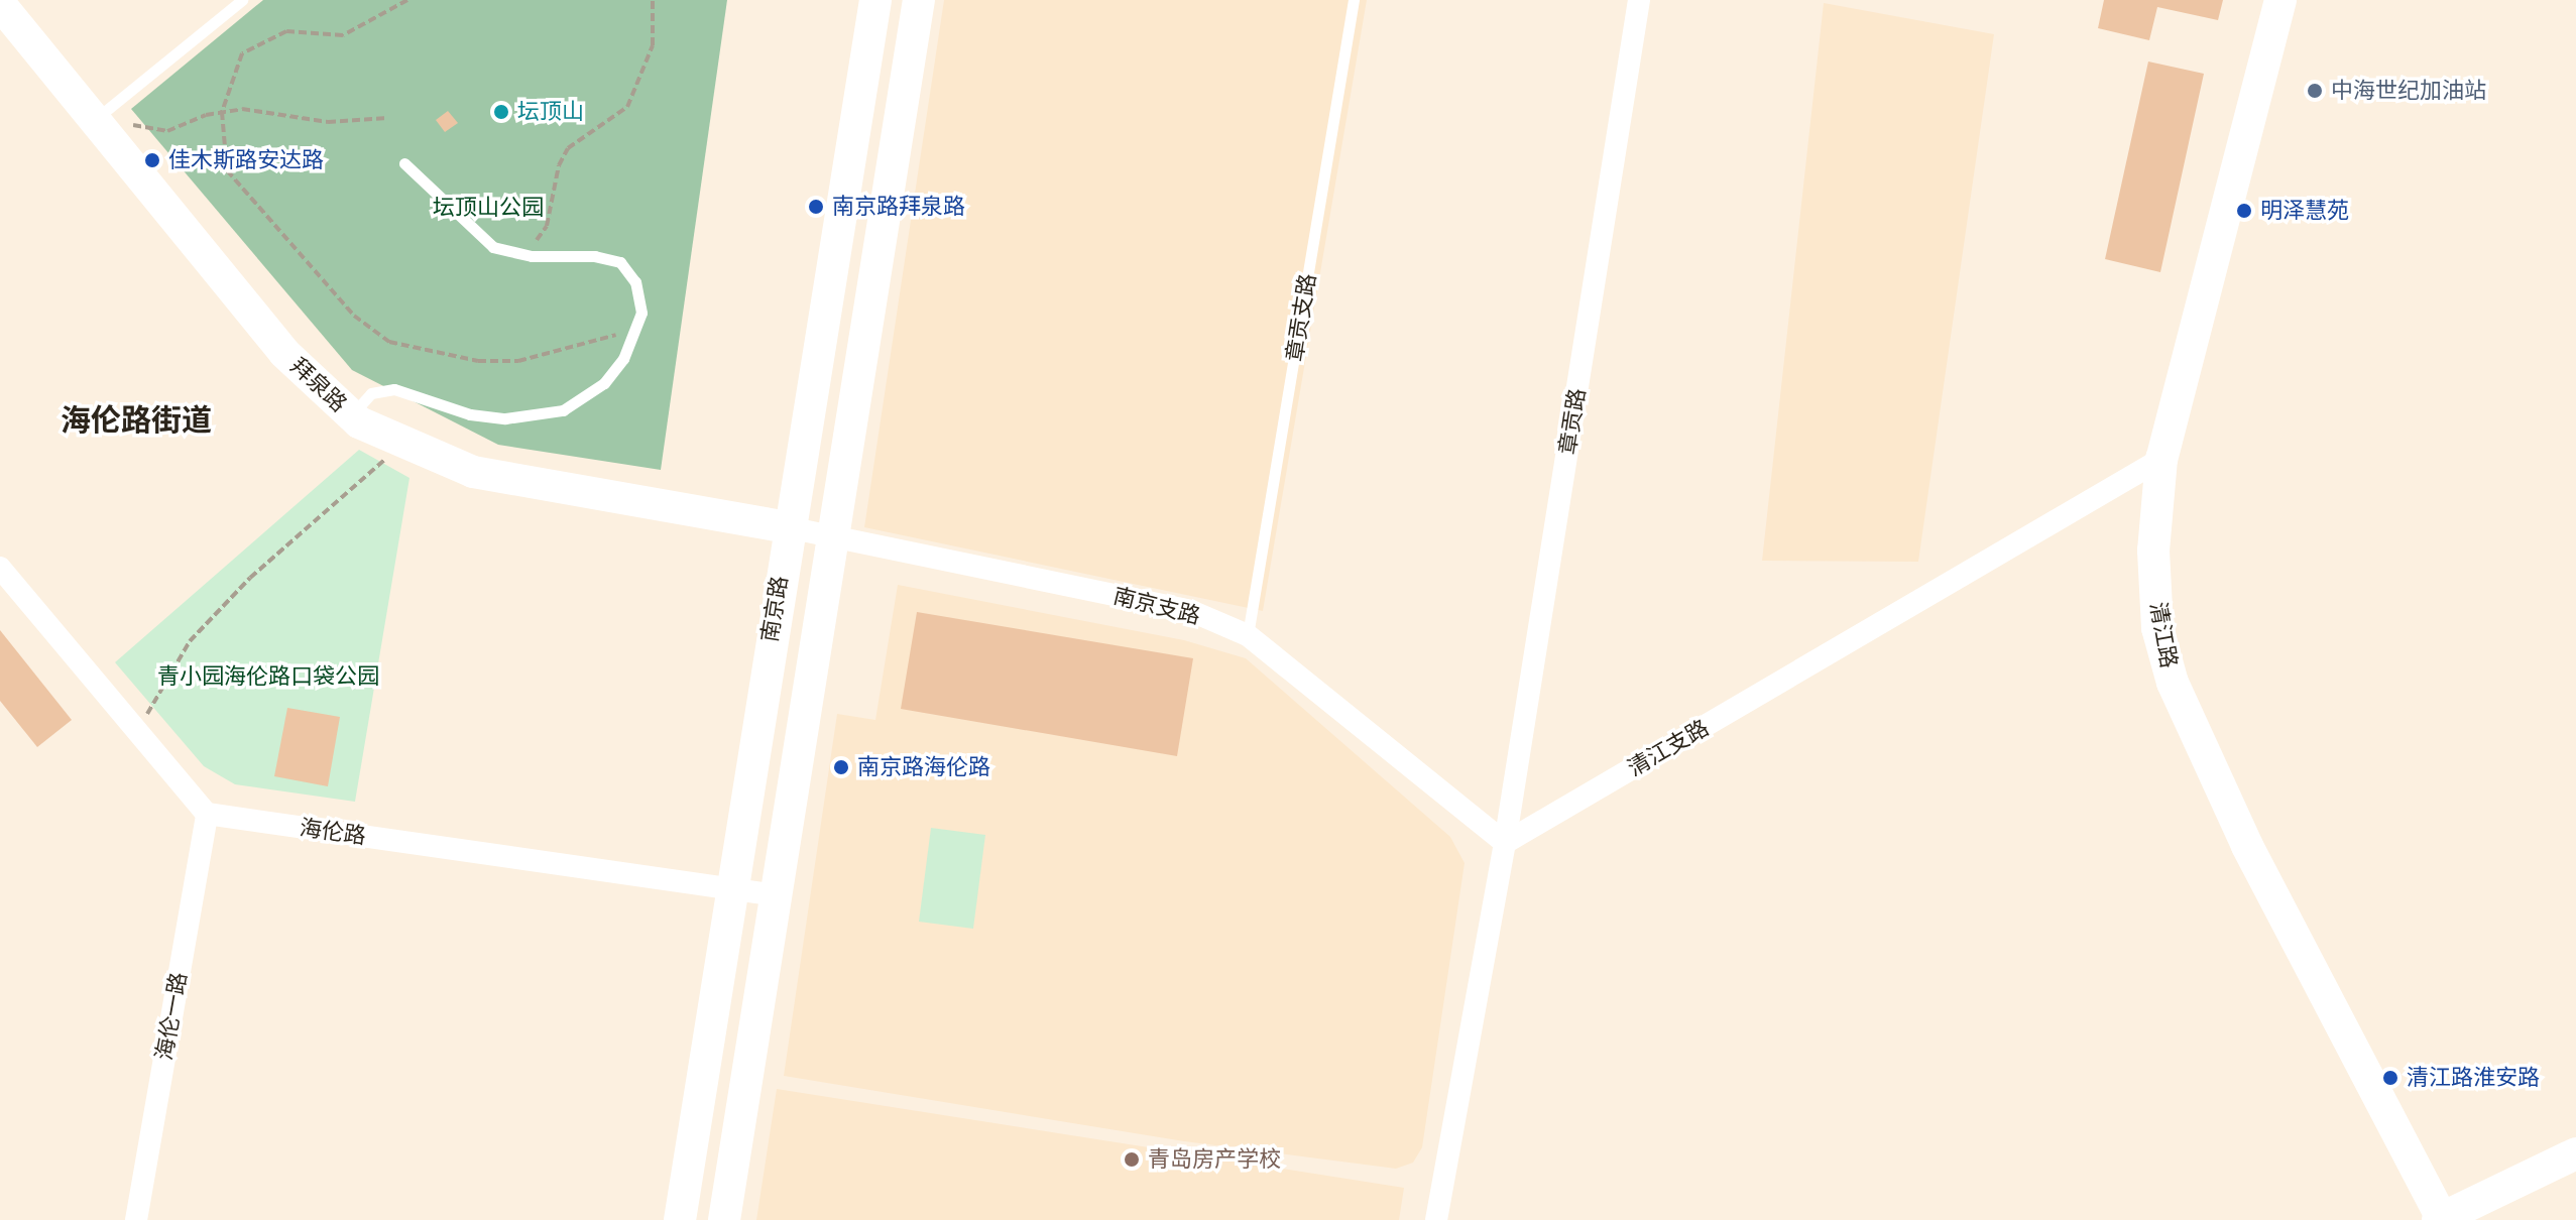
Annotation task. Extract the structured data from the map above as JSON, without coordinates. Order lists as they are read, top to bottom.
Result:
{
  "streets": {
    "main road": ["拜泉路", "南京路", "清江路"],
    "street": [
      "章贡路",
      "南京支路",
      "清江支路",
      "海伦路",
      "海伦一路"
    ],
    "lane": ["章贡支路"]
  },
  "crossings": [
    ["章贡支路", "南京支路"],
    ["拜泉路", "南京支路"],
    ["拜泉路", "南京路"],
    ["章贡路", "南京支路"],
    ["章贡路", "清江支路"],
    ["南京支路", "南京路"],
    ["南京支路", "清江支路"],
    ["南京路", "海伦路"],
    ["清江路", "清江支路"],
    ["海伦路", "海伦一路"]
  ],
  "districts": ["海伦路街道"],
  "parks": ["坛顶山公园", "青小园海伦路口袋公园"],
  "places": [
    "中海世纪加油站",
    "坛顶山",
    "佳木斯路安达路",
    "南京路拜泉路",
    "明泽慧苑",
    "南京路海伦路",
    "清江路淮安路",
    "青岛房产学校"
  ]
}
